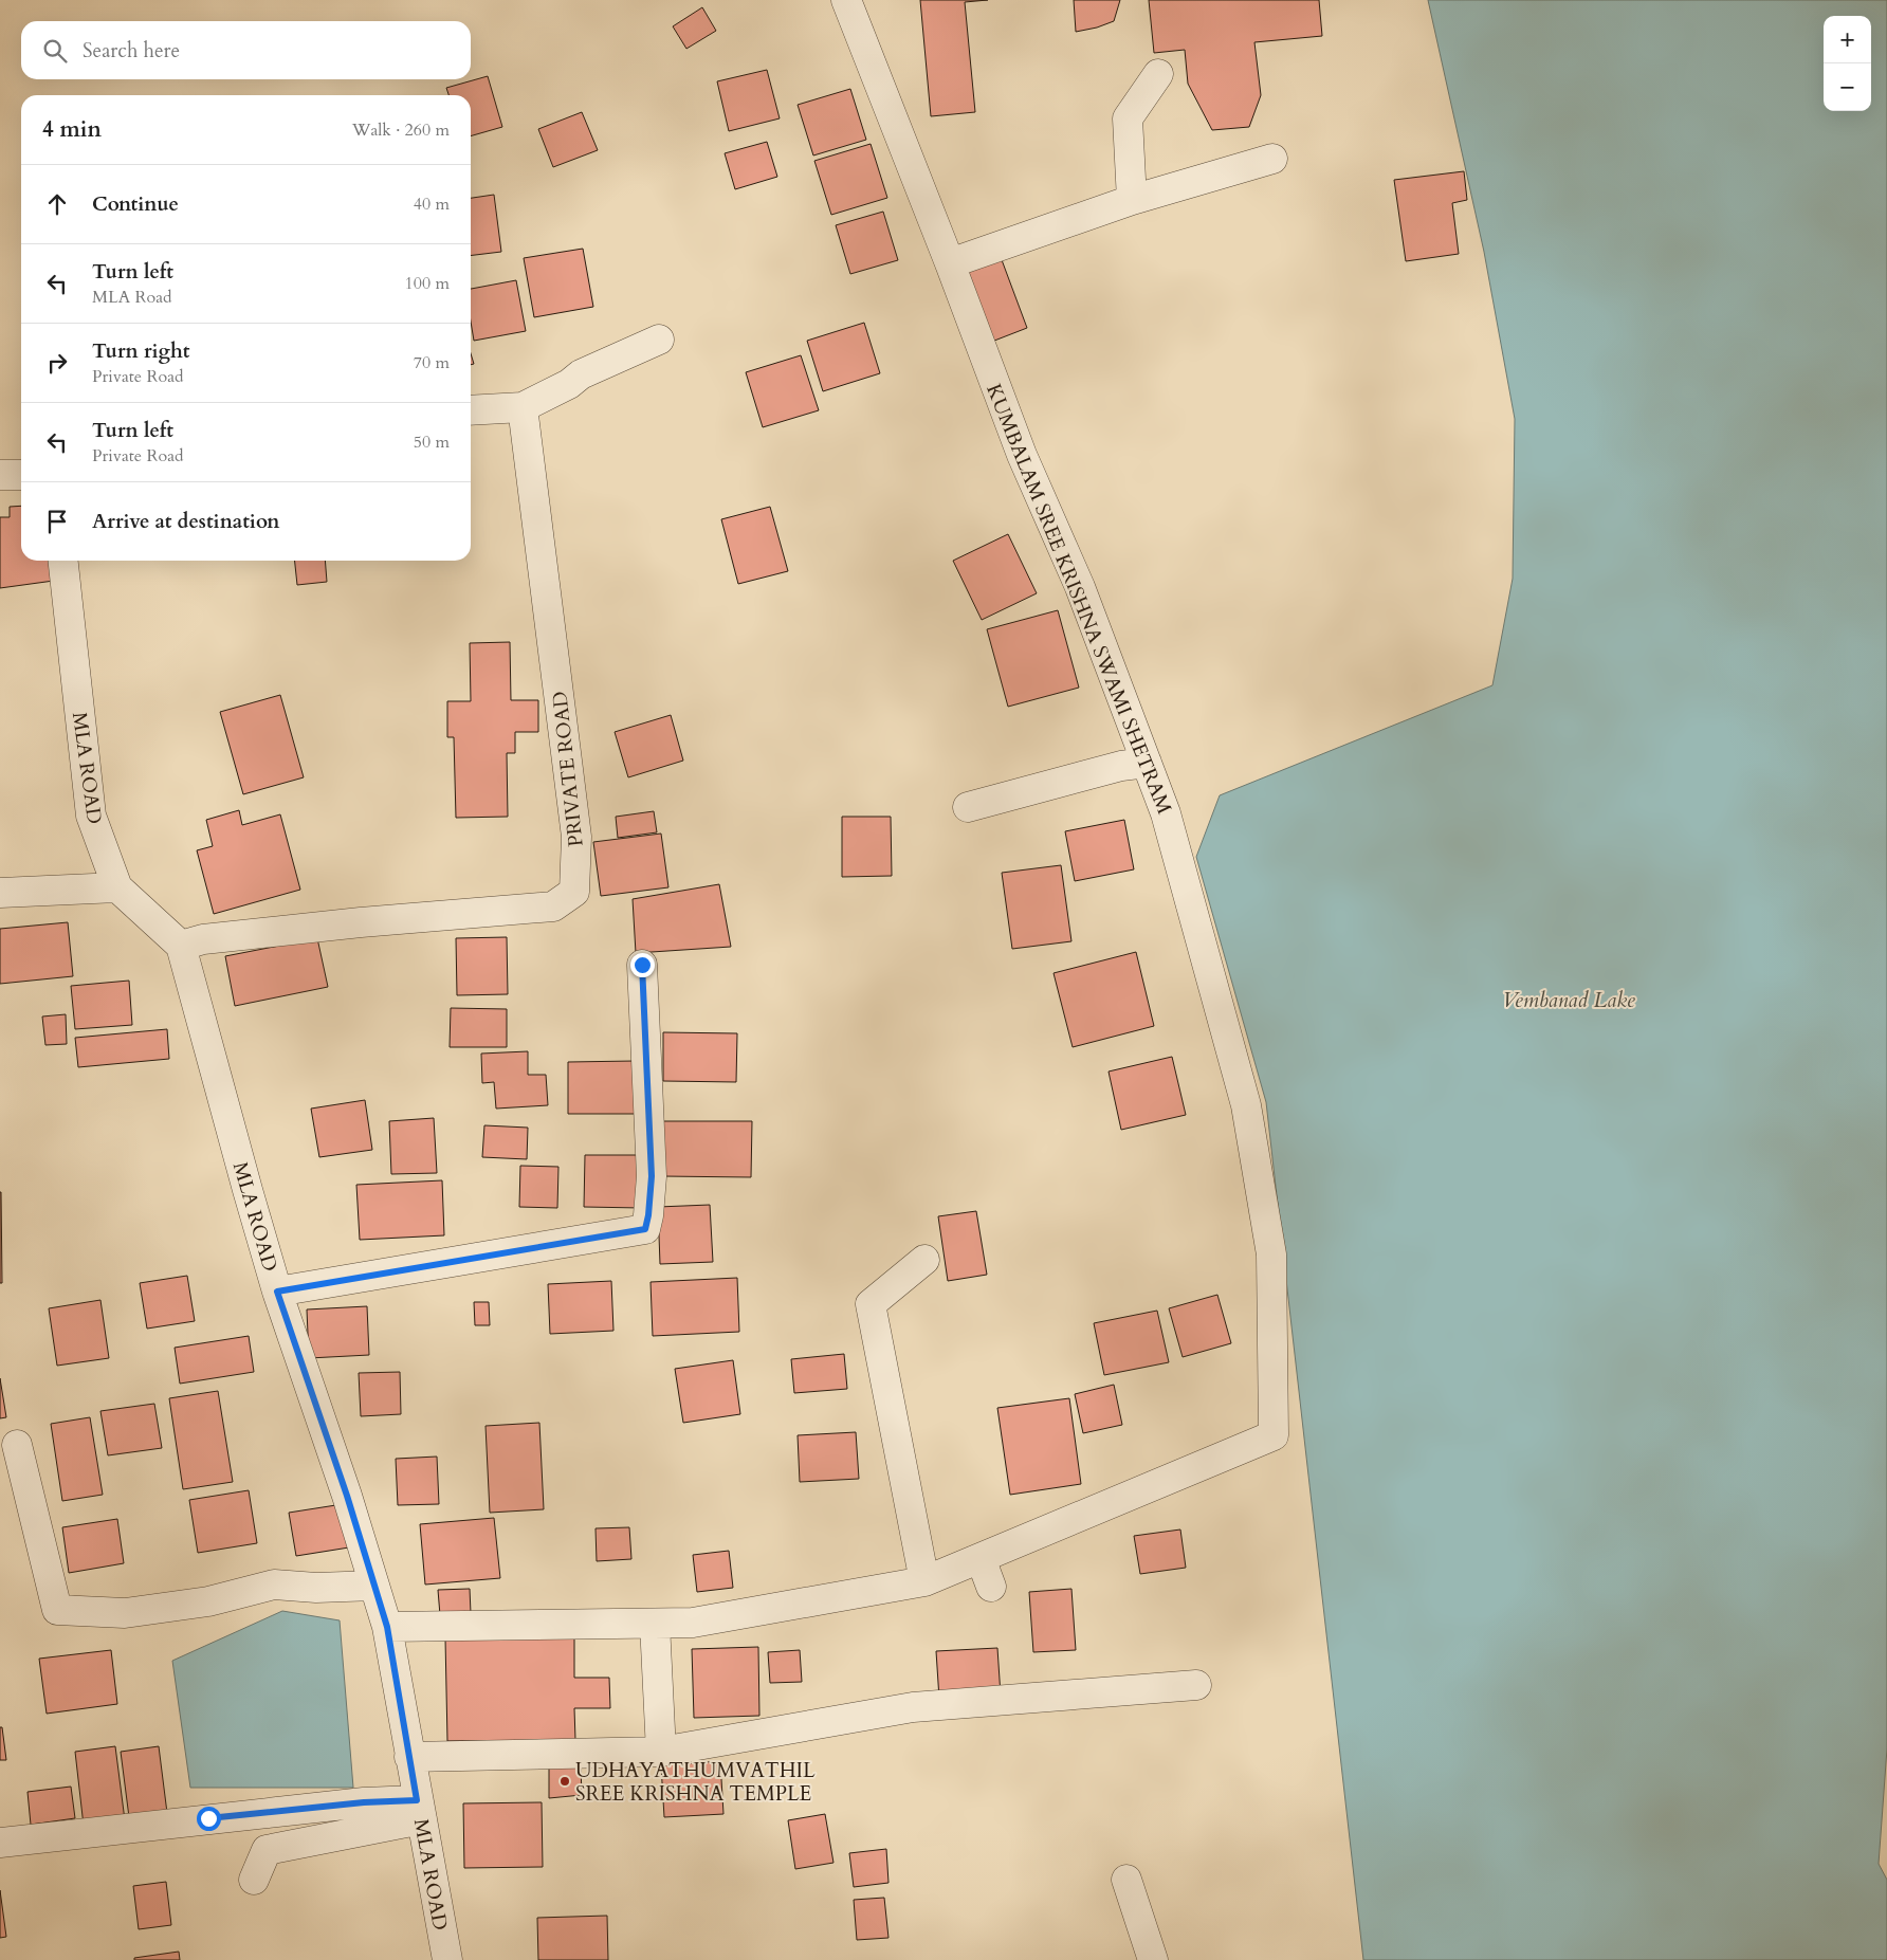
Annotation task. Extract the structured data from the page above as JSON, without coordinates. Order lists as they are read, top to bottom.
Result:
{
  "streets": {
    "street": ["KUMBALAM SREE KRISHNA SWAMI SHETRAM", "MLA ROAD", "PRIVATE ROAD"]
  },
  "crossings": [
    ["KUMBALAM SREE KRISHNA SWAMI SHETRAM", "MLA ROAD"],
    ["MLA ROAD", "PRIVATE ROAD"]
  ],
  "water": ["Vembanad Lake"],
  "places": ["UDHAYATHUMVATHIL SREE KRISHNA TEMPLE"],
  "page": {
    "map_buttons": ["+", "−"],
    "search": "Search here",
    "heading": ["4 min", "Walk · 260 m"],
    "list": [
      ["Continue", "40 m"],
      ["Turn left", "MLA Road", "100 m"],
      ["Turn right", "Private Road", "70 m"],
      ["Turn left", "Private Road", "50 m"],
      "Arrive at destination"
    ]
  }
}
